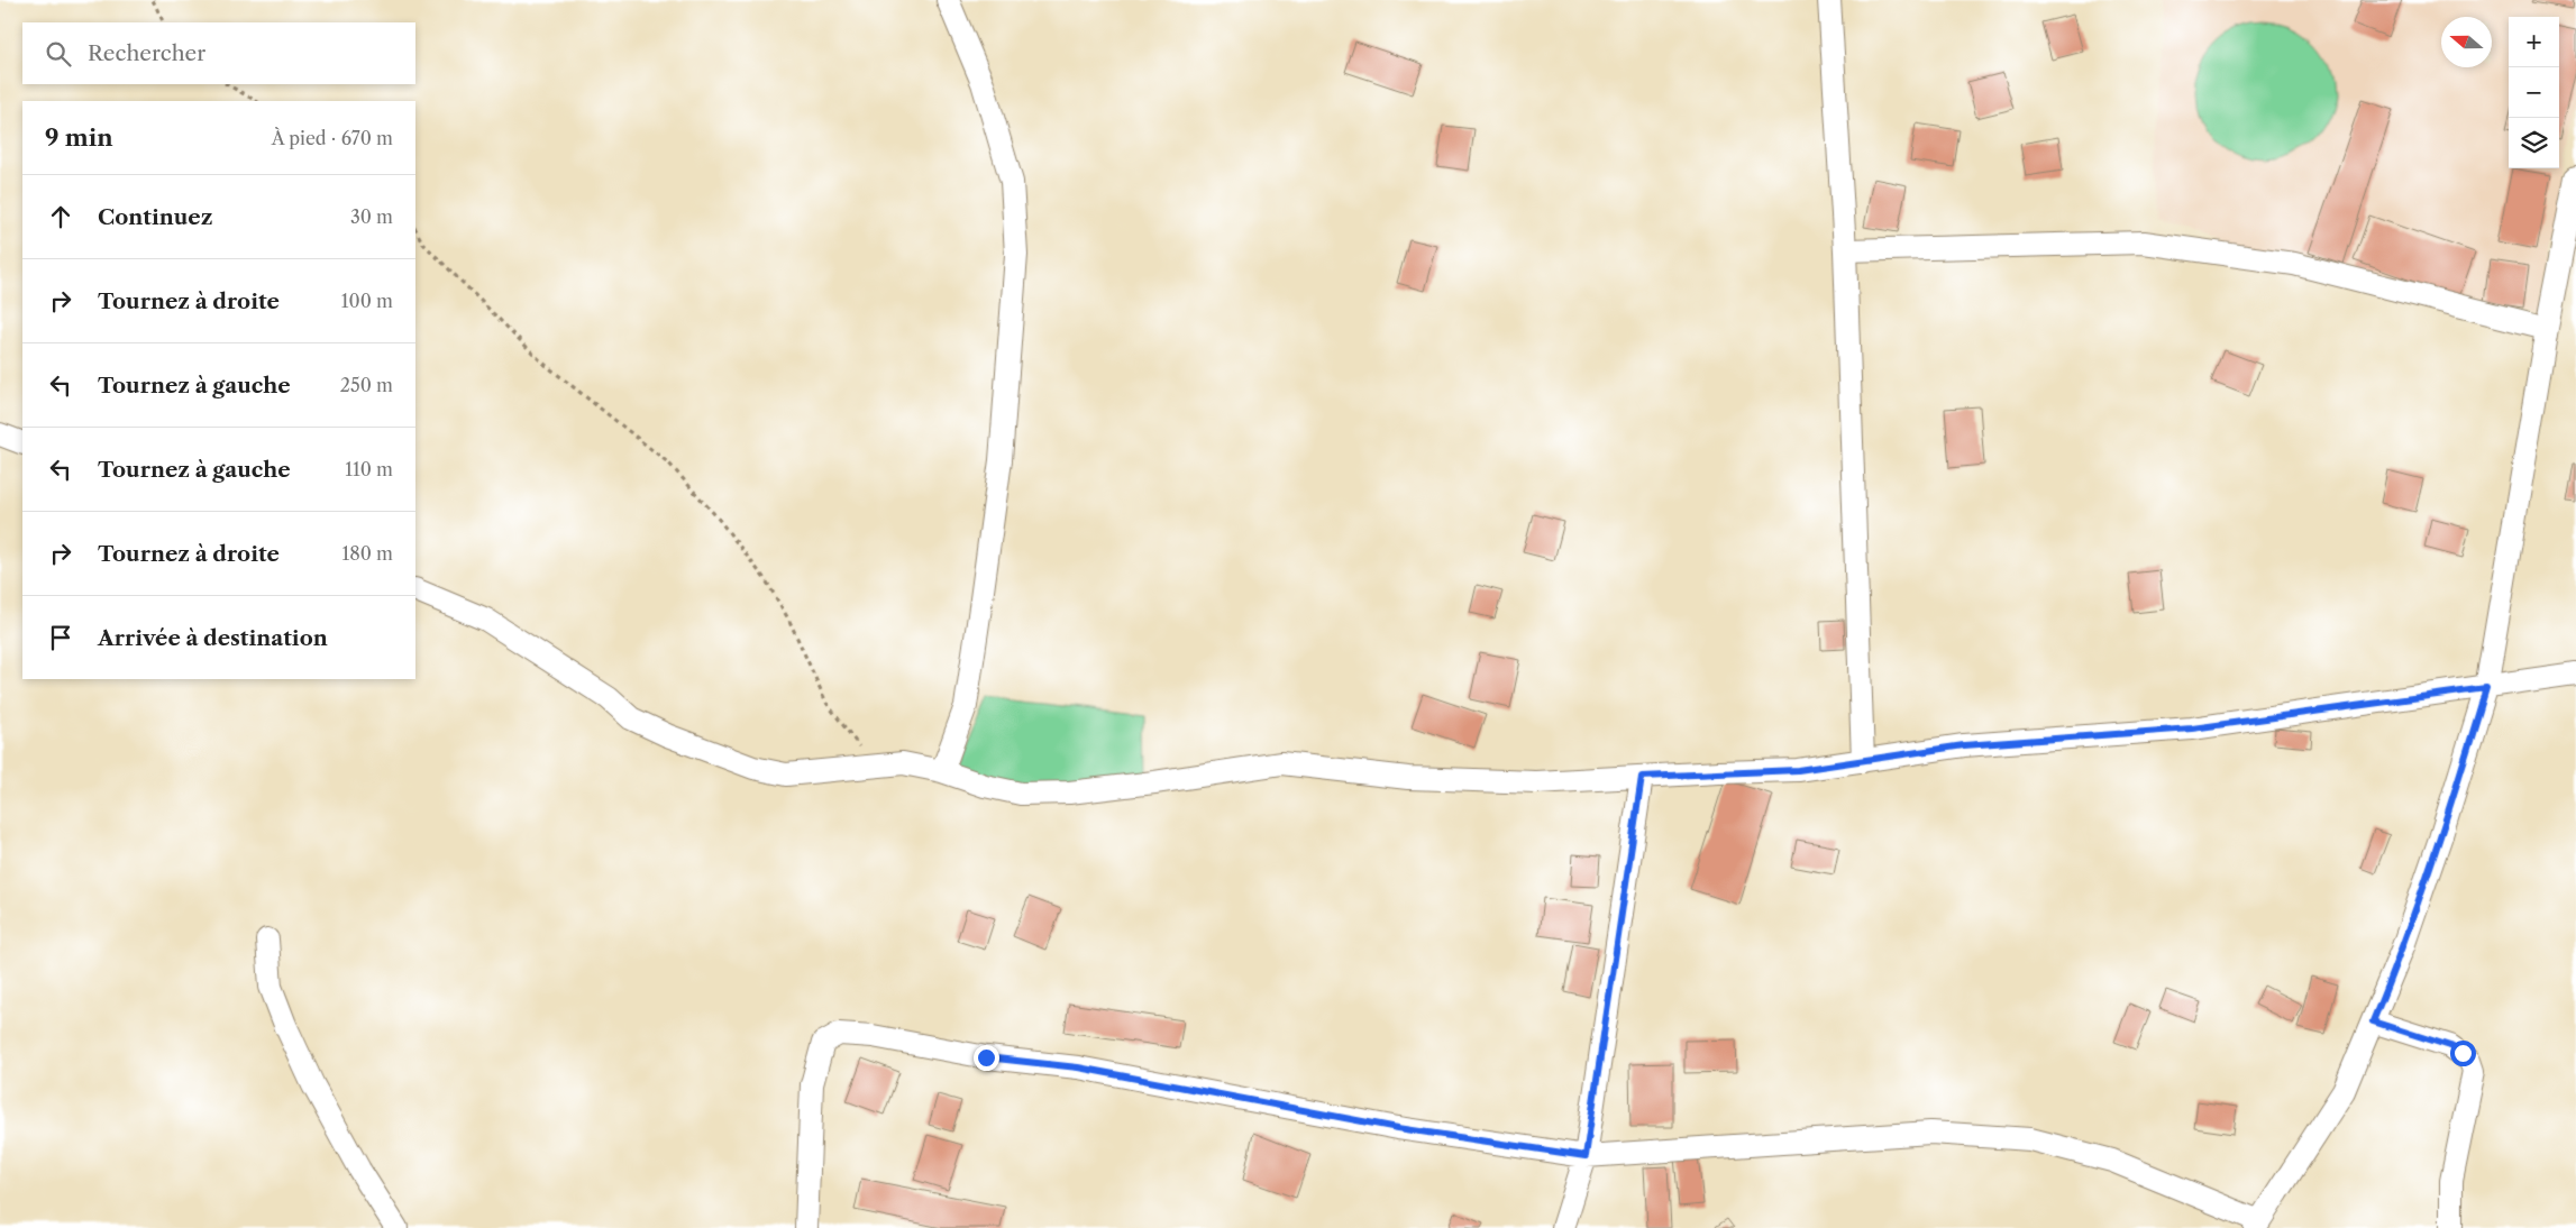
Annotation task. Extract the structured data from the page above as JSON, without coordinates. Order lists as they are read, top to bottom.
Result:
{
  "north": "left",
  "page": {
    "map_buttons": ["+", "−"],
    "search": "Rechercher",
    "heading": ["9 min", "À pied · 670 m"],
    "list": [
      ["Continuez", "30 m"],
      ["Tournez à droite", "100 m"],
      ["Tournez à gauche", "250 m"],
      ["Tournez à gauche", "110 m"],
      ["Tournez à droite", "180 m"],
      "Arrivée à destination"
    ]
  }
}
